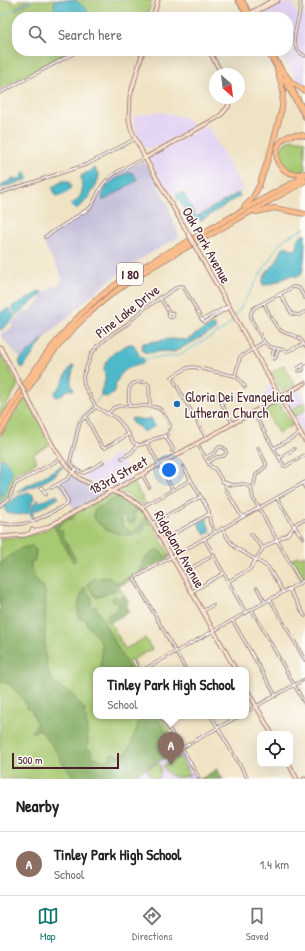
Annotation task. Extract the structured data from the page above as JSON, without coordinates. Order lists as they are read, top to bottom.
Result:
{
  "streets": {
    "highway": ["I 80"],
    "street": [
      "Oak Park Avenue",
      "Pine Lake Drive",
      "183rd Street",
      "Ridgeland Avenue"
    ]
  },
  "crossings": [
    ["Oak Park Avenue", "Pine Lake Drive"],
    ["Oak Park Avenue", "183rd Street"],
    ["183rd Street", "Ridgeland Avenue"]
  ],
  "places": ["Gloria Dei Evangelical Lutheran Church"],
  "scale_bar": "500 m",
  "north": "bottom right",
  "page": {
    "search": "Search here",
    "popup": ["Tinley Park High School", "School"],
    "pins": "A",
    "scale": "500 m",
    "heading": "Nearby",
    "list": [
      {
        "mark": "A",
        "name": "Tinley Park High School",
        "note": "School",
        "value": "1.4 km"
      }
    ],
    "nav": ["Map", "Directions", "Saved"]
  }
}
